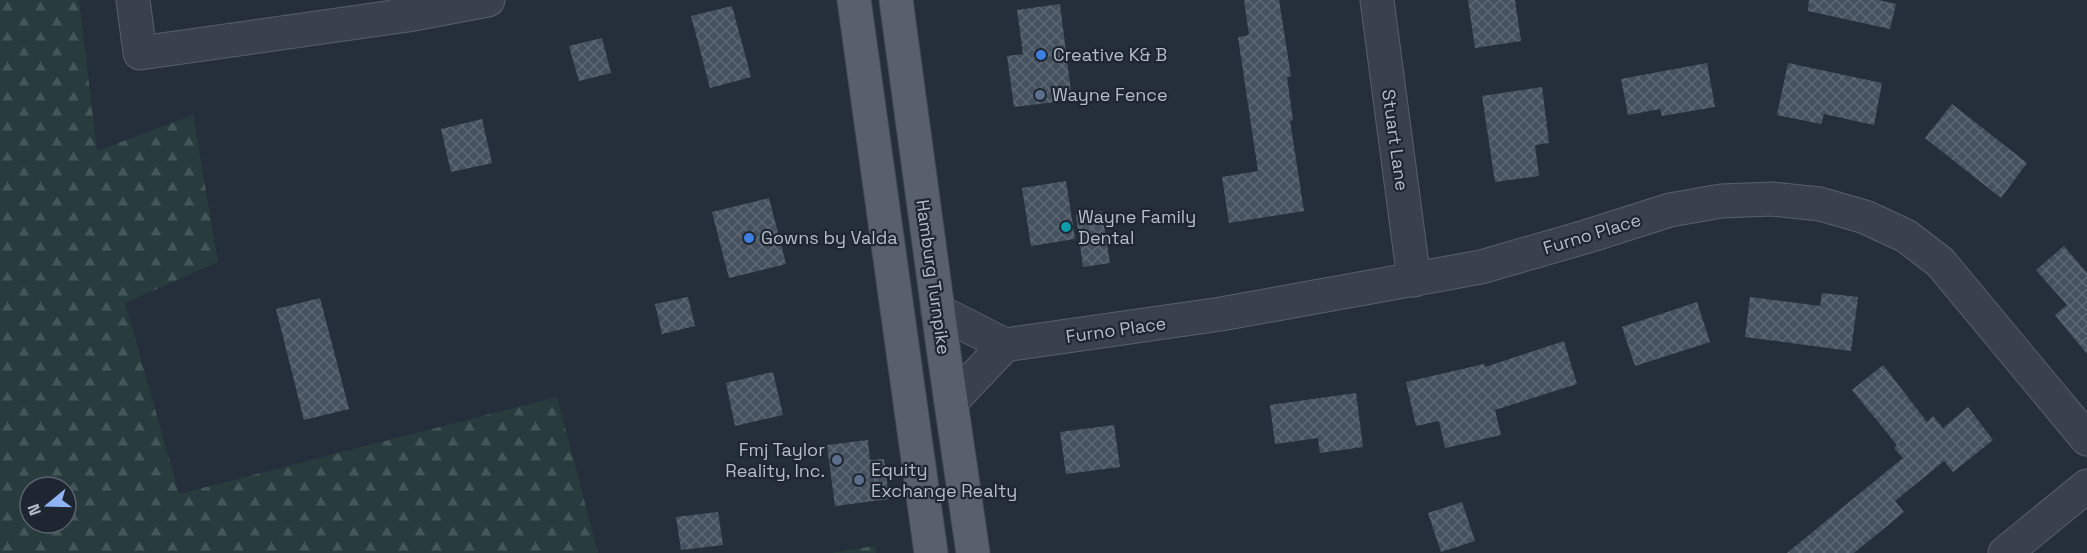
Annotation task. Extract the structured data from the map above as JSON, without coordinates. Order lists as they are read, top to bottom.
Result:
{
  "streets": {
    "main road": ["Hamburg Turnpike"],
    "street": ["Stuart Lane", "Furno Place"]
  },
  "crossings": [
    ["Stuart Lane", "Furno Place"]
  ],
  "places": [
    "Creative K& B",
    "Wayne Fence",
    "Wayne Family Dental",
    "Gowns by Valda",
    "Fmj Taylor Reality, Inc.",
    "Equity Exchange Realty"
  ],
  "north": "left"
}
